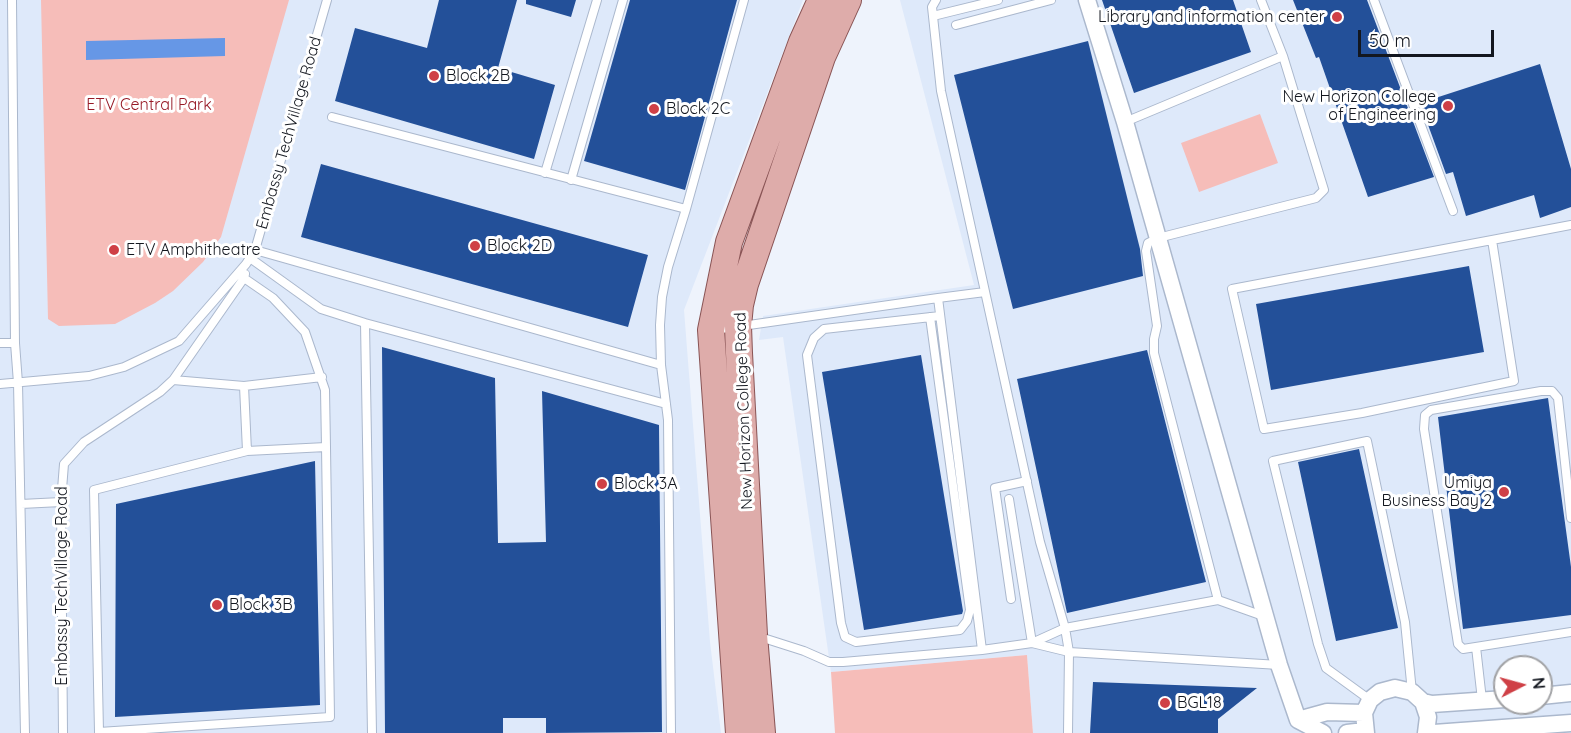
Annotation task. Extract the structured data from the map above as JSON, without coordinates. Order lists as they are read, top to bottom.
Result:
{
  "streets": {
    "main road": ["New Horizon College Road"],
    "lane": ["Embassy TechVillage Road"]
  },
  "parks": ["ETV Central Park"],
  "places": [
    "Library and information center",
    "Block 2B",
    "New Horizon College of Engineering",
    "Block 2C",
    "Block 2D",
    "ETV Amphitheatre",
    "Block 3A",
    "Umiya Business Bay 2",
    "Block 3B",
    "BGL18"
  ],
  "scale_bar": "50 m",
  "north": "right"
}
